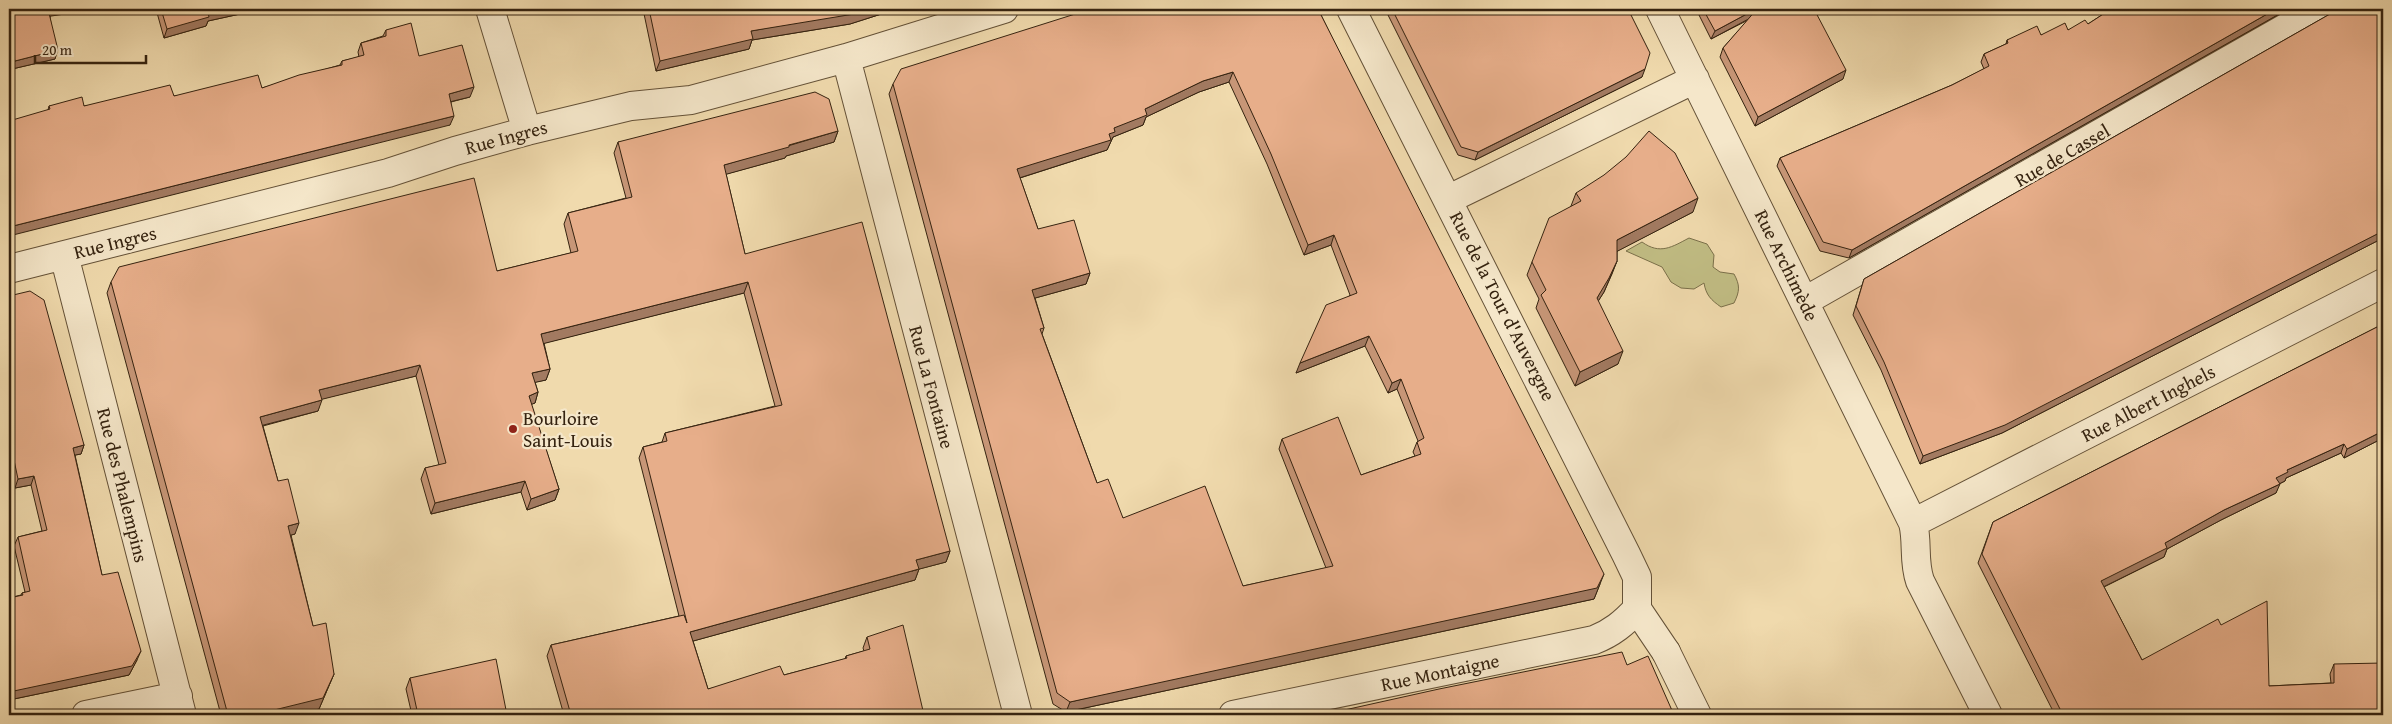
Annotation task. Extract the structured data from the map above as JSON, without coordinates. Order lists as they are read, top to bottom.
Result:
{
  "streets": {
    "street": [
      "Rue Ingres",
      "Rue de Cassel",
      "Rue Archimède",
      "Rue de la Tour d'Auvergne",
      "Rue La Fontaine",
      "Rue Albert Inghels",
      "Rue des Phalempins",
      "Rue Montaigne"
    ]
  },
  "crossings": [
    ["Rue Ingres", "Rue La Fontaine"],
    ["Rue Ingres", "Rue des Phalempins"],
    ["Rue de Cassel", "Rue Archimède"],
    ["Rue Archimède", "Rue Albert Inghels"],
    ["Rue de la Tour d'Auvergne", "Rue Montaigne"]
  ],
  "places": ["Bourloire Saint-Louis"],
  "scale_bar": "20 m"
}
